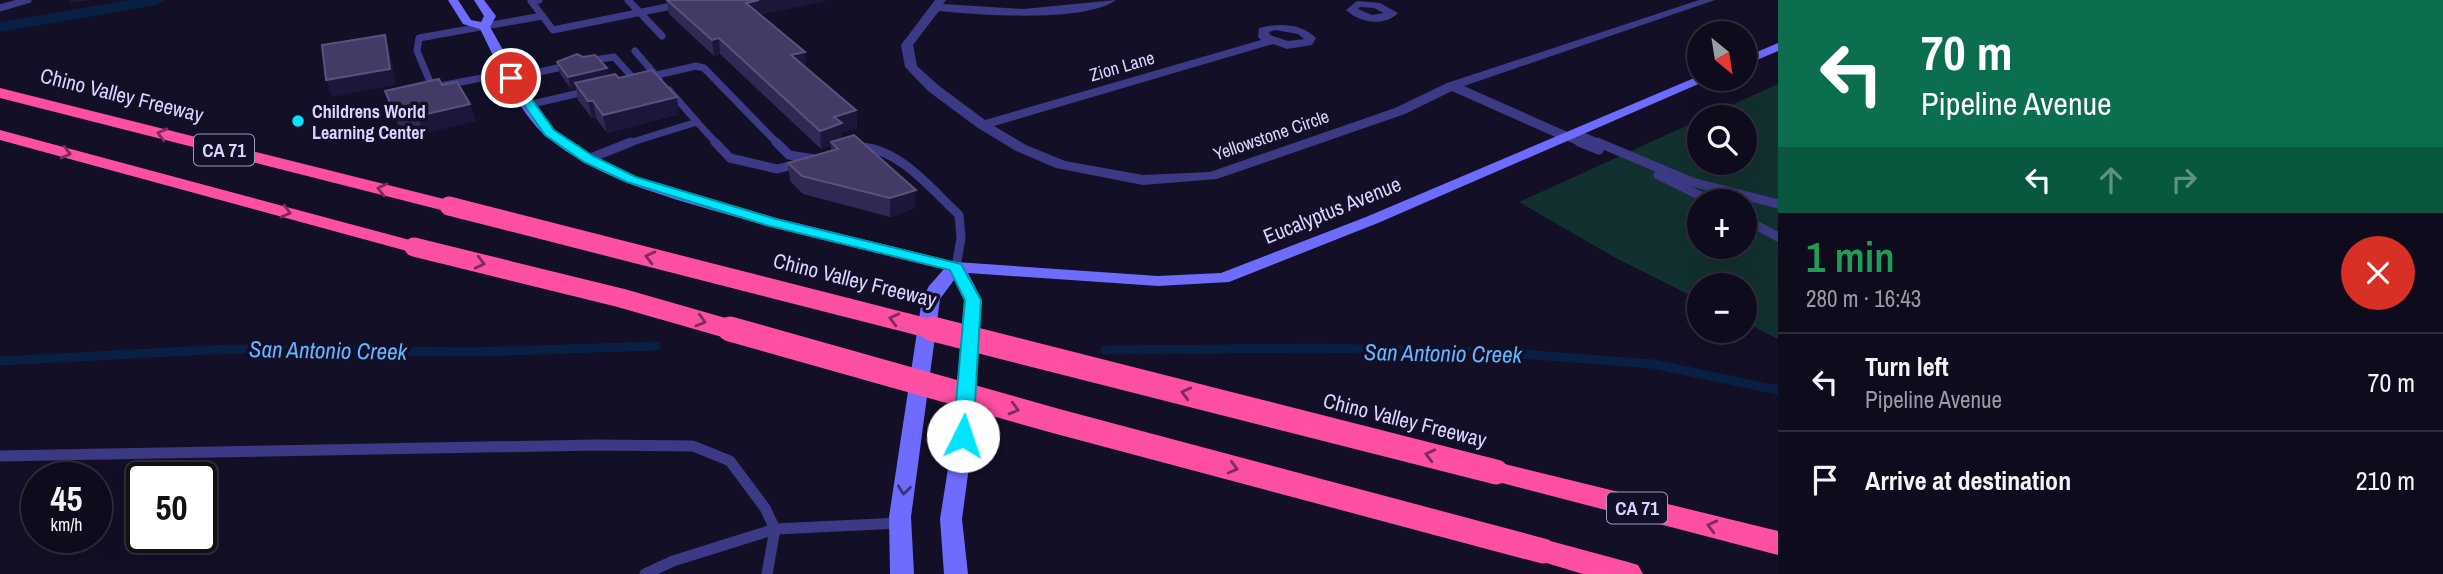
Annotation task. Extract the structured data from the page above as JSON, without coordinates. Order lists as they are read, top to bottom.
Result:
{
  "streets": {
    "highway": ["Chino Valley Freeway", "CA 71"],
    "main road": ["Eucalyptus Avenue"],
    "street": ["Zion Lane", "Yellowstone Circle"]
  },
  "crossings": [
    ["Zion Lane", "Yellowstone Circle"]
  ],
  "water": ["San Antonio Creek"],
  "places": ["Childrens World Learning Center"],
  "north": "bottom right",
  "page": {
    "turn": ["70 m", "Pipeline Avenue"],
    "map_buttons": ["+", "−"],
    "heading": ["1 min", "280 m · 16:43"],
    "list": [
      {
        "name": "Turn left",
        "note": "Pipeline Avenue",
        "value": "70 m"
      },
      {
        "name": "Arrive at destination",
        "value": "210 m"
      }
    ],
    "speed": "45 km/h",
    "limit": "50"
  }
}
